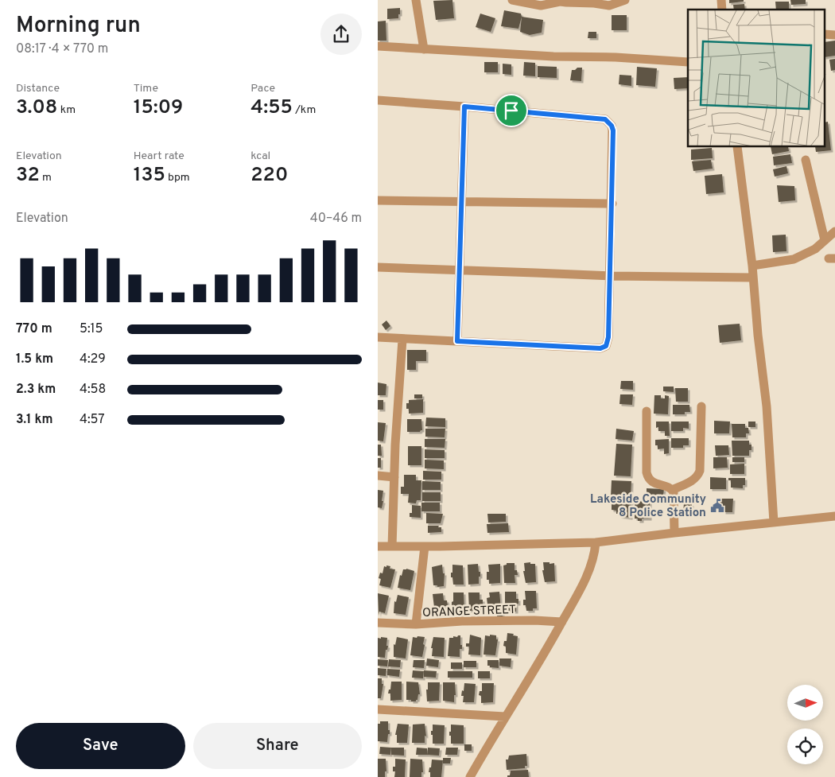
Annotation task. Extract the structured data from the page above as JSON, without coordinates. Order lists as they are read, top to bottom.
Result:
{
  "streets": {
    "street": ["ORANGE STREET"]
  },
  "places": {
    "public building": ["Lakeside Community 8 Police Station"]
  },
  "north": "right",
  "page": {
    "heading": ["Morning run", "08:17 · 4 × 770 m"],
    "stats": [
      ["Distance", "3.08 km"],
      ["Time", "15:09"],
      ["Pace", "4:55 /km"],
      ["Elevation", "32 m"],
      ["Heart rate", "135 bpm"],
      ["kcal", "220"]
    ],
    "chart": ["Elevation", "40–46 m"],
    "list": [
      {
        "name": "770 m",
        "note": "5:15"
      },
      {
        "name": "1.5 km",
        "note": "4:29"
      },
      {
        "name": "2.3 km",
        "note": "4:58"
      },
      {
        "name": "3.1 km",
        "note": "4:57"
      }
    ],
    "buttons": ["Save", "Share"]
  }
}
